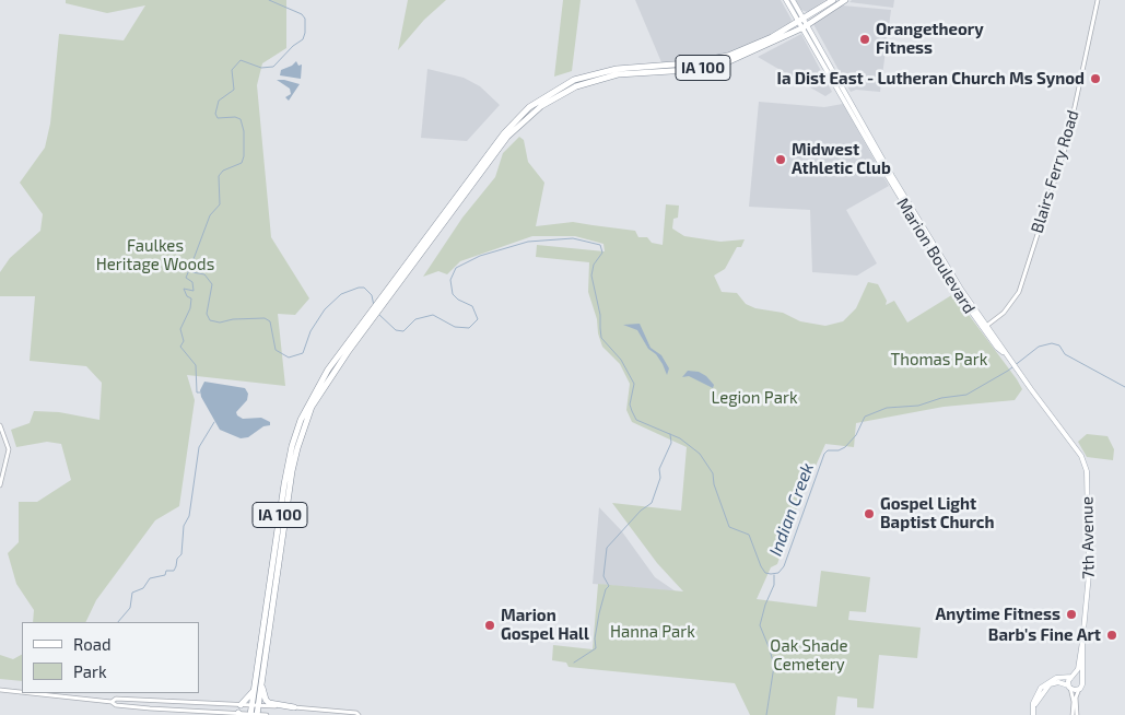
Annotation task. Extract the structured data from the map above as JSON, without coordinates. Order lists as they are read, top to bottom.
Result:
{
  "streets": {
    "highway": ["IA 100"],
    "main road": ["Blairs Ferry Road", "Marion Boulevard", "7th Avenue"]
  },
  "crossings": [
    ["IA 100", "Marion Boulevard"],
    ["Blairs Ferry Road", "Marion Boulevard"],
    ["Marion Boulevard", "7th Avenue"]
  ],
  "water": ["Indian Creek"],
  "parks": [
    "Faulkes Heritage Woods",
    "Thomas Park",
    "Legion Park",
    "Hanna Park",
    "Oak Shade Cemetery"
  ],
  "places": [
    "Orangetheory Fitness",
    "Ia Dist East - Lutheran Church Ms Synod",
    "Midwest Athletic Club",
    "Gospel Light Baptist Church",
    "Anytime Fitness",
    "Marion Gospel Hall",
    "Barb's Fine Art"
  ],
  "legend": ["Road", "Park"]
}
